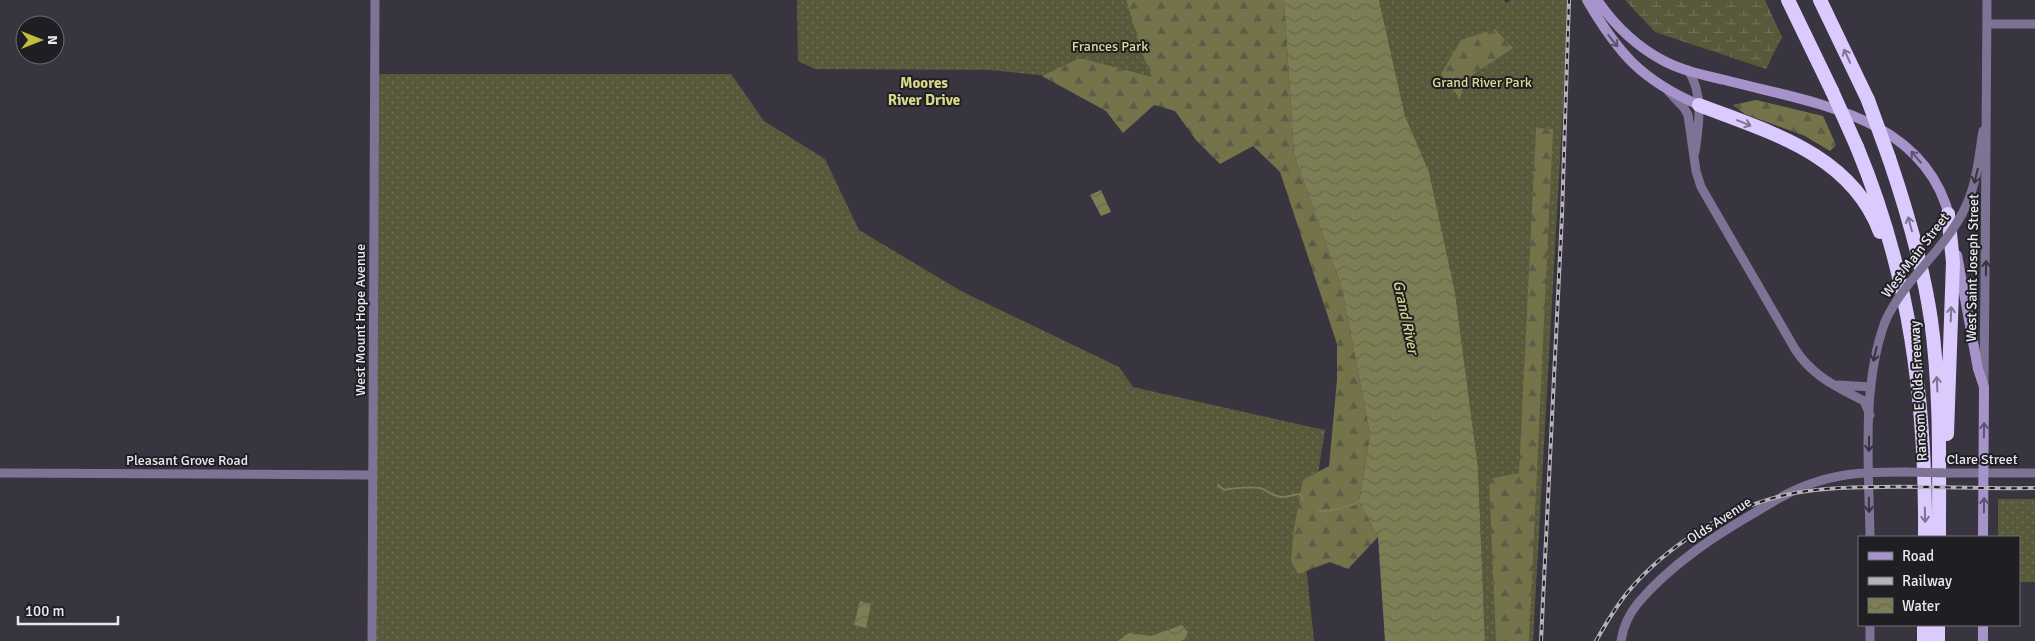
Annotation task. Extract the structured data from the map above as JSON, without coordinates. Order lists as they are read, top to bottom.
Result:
{
  "streets": {
    "highway": ["Ransom E Olds Freeway"],
    "main road": ["West Saint Joseph Street"],
    "street": [
      "West Main Street",
      "West Mount Hope Avenue",
      "Clare Street",
      "Pleasant Grove Road",
      "Olds Avenue"
    ]
  },
  "crossings": [
    ["West Main Street", "West Saint Joseph Street"],
    ["West Main Street", "Clare Street"],
    ["West Main Street", "Olds Avenue"],
    ["West Saint Joseph Street", "Clare Street"],
    ["West Mount Hope Avenue", "Pleasant Grove Road"],
    ["Clare Street", "Olds Avenue"]
  ],
  "one_way": ["West Main Street", "West Saint Joseph Street"],
  "districts": ["Moores River Drive"],
  "water": ["Grand River"],
  "parks": ["Frances Park", "Grand River Park"],
  "legend": ["Road", "Railway", "Water"],
  "scale_bar": "100 m",
  "north": "right"
}
